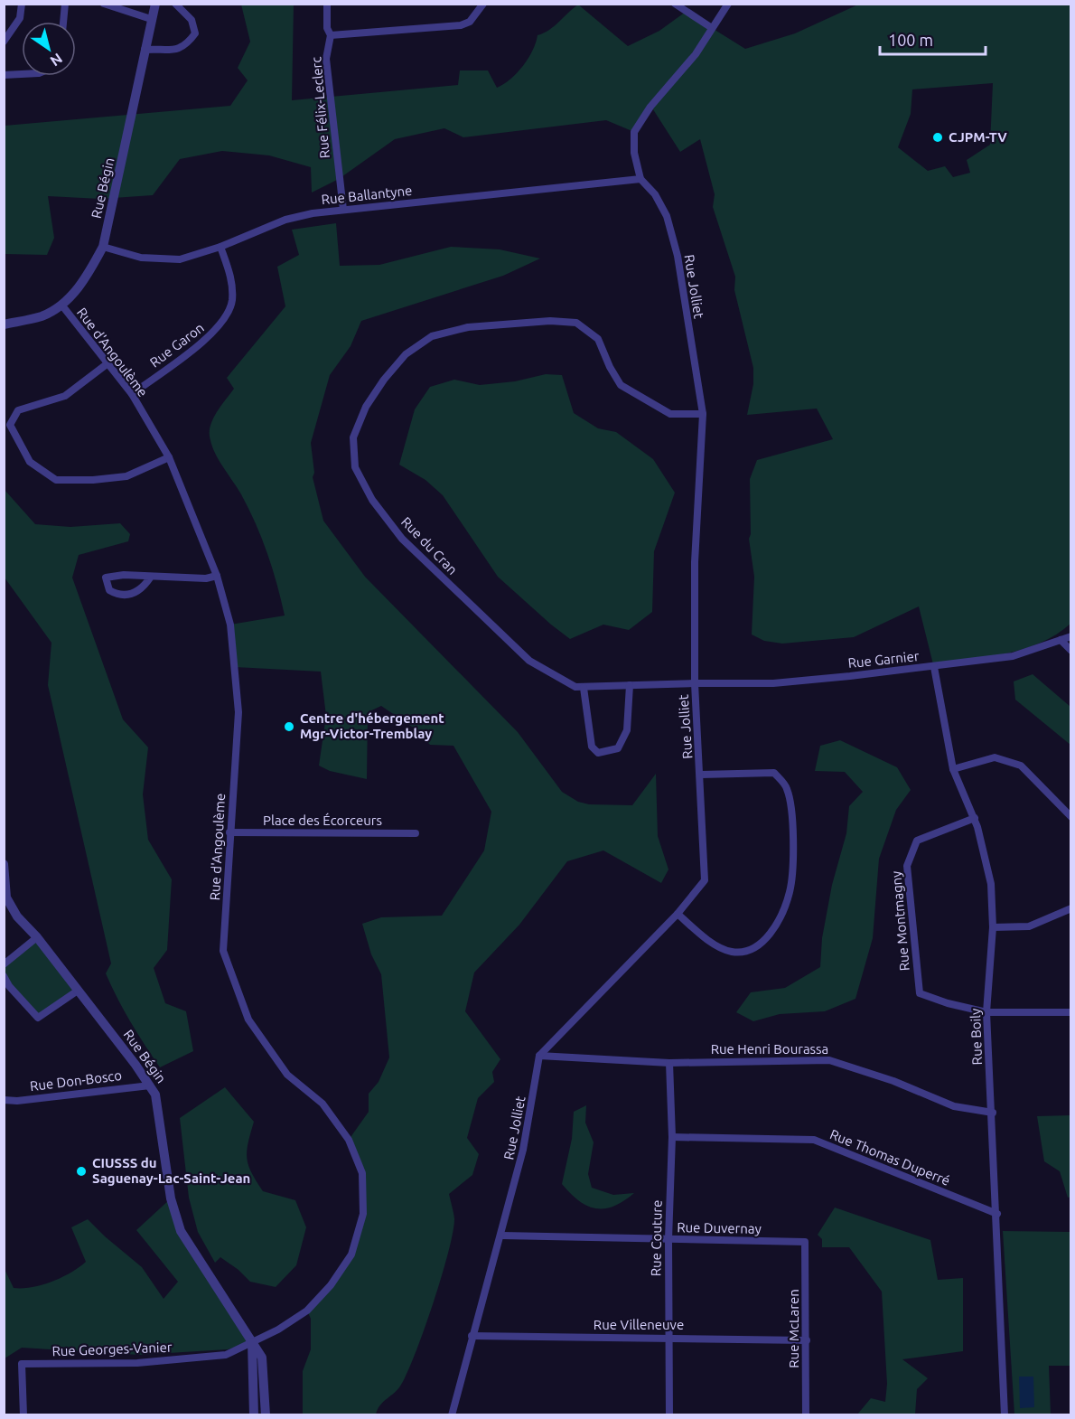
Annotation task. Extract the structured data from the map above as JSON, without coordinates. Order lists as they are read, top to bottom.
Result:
{
  "streets": {
    "street": [
      "Rue Félix-Leclerc",
      "Rue Bégin",
      "Rue Ballantyne",
      "Rue Jolliet",
      "Rue Garon",
      "Rue d'Angoulème",
      "Rue du Cran",
      "Rue Garnier",
      "Place des Écorceurs",
      "Rue Montmagny",
      "Rue Boily",
      "Rue Henri Bourassa",
      "Rue Don-Bosco",
      "Rue Thomas Duperré",
      "Rue Duvernay",
      "Rue Couture",
      "Rue Villeneuve",
      "Rue McLaren",
      "Rue Georges-Vanier"
    ]
  },
  "crossings": [
    ["Rue Félix-Leclerc", "Rue Ballantyne"],
    ["Rue Bégin", "Rue Ballantyne"],
    ["Rue Bégin", "Rue d'Angoulème"],
    ["Rue Bégin", "Rue Don-Bosco"],
    ["Rue Bégin", "Rue Georges-Vanier"],
    ["Rue Ballantyne", "Rue Jolliet"],
    ["Rue Ballantyne", "Rue Garon"],
    ["Rue Jolliet", "Rue du Cran"],
    ["Rue Jolliet", "Rue Garnier"],
    ["Rue Jolliet", "Rue Henri Bourassa"],
    ["Rue Jolliet", "Rue Duvernay"],
    ["Rue Jolliet", "Rue Villeneuve"],
    ["Rue Garon", "Rue d'Angoulème"],
    ["Rue d'Angoulème", "Place des Écorceurs"],
    ["Rue d'Angoulème", "Rue Georges-Vanier"],
    ["Rue du Cran", "Rue Garnier"],
    ["Rue Garnier", "Rue Boily"],
    ["Rue Montmagny", "Rue Boily"],
    ["Rue Boily", "Rue Henri Bourassa"],
    ["Rue Boily", "Rue Thomas Duperré"],
    ["Rue Henri Bourassa", "Rue Couture"],
    ["Rue Thomas Duperré", "Rue Couture"],
    ["Rue Duvernay", "Rue Couture"],
    ["Rue Duvernay", "Rue McLaren"],
    ["Rue Couture", "Rue Villeneuve"],
    ["Rue Villeneuve", "Rue McLaren"]
  ],
  "places": ["CJPM-TV", "Centre d'hébergement Mgr-Victor-Tremblay", "CIUSSS du Saguenay-Lac-Saint-Jean"],
  "scale_bar": "100 m",
  "north": "bottom right"
}
